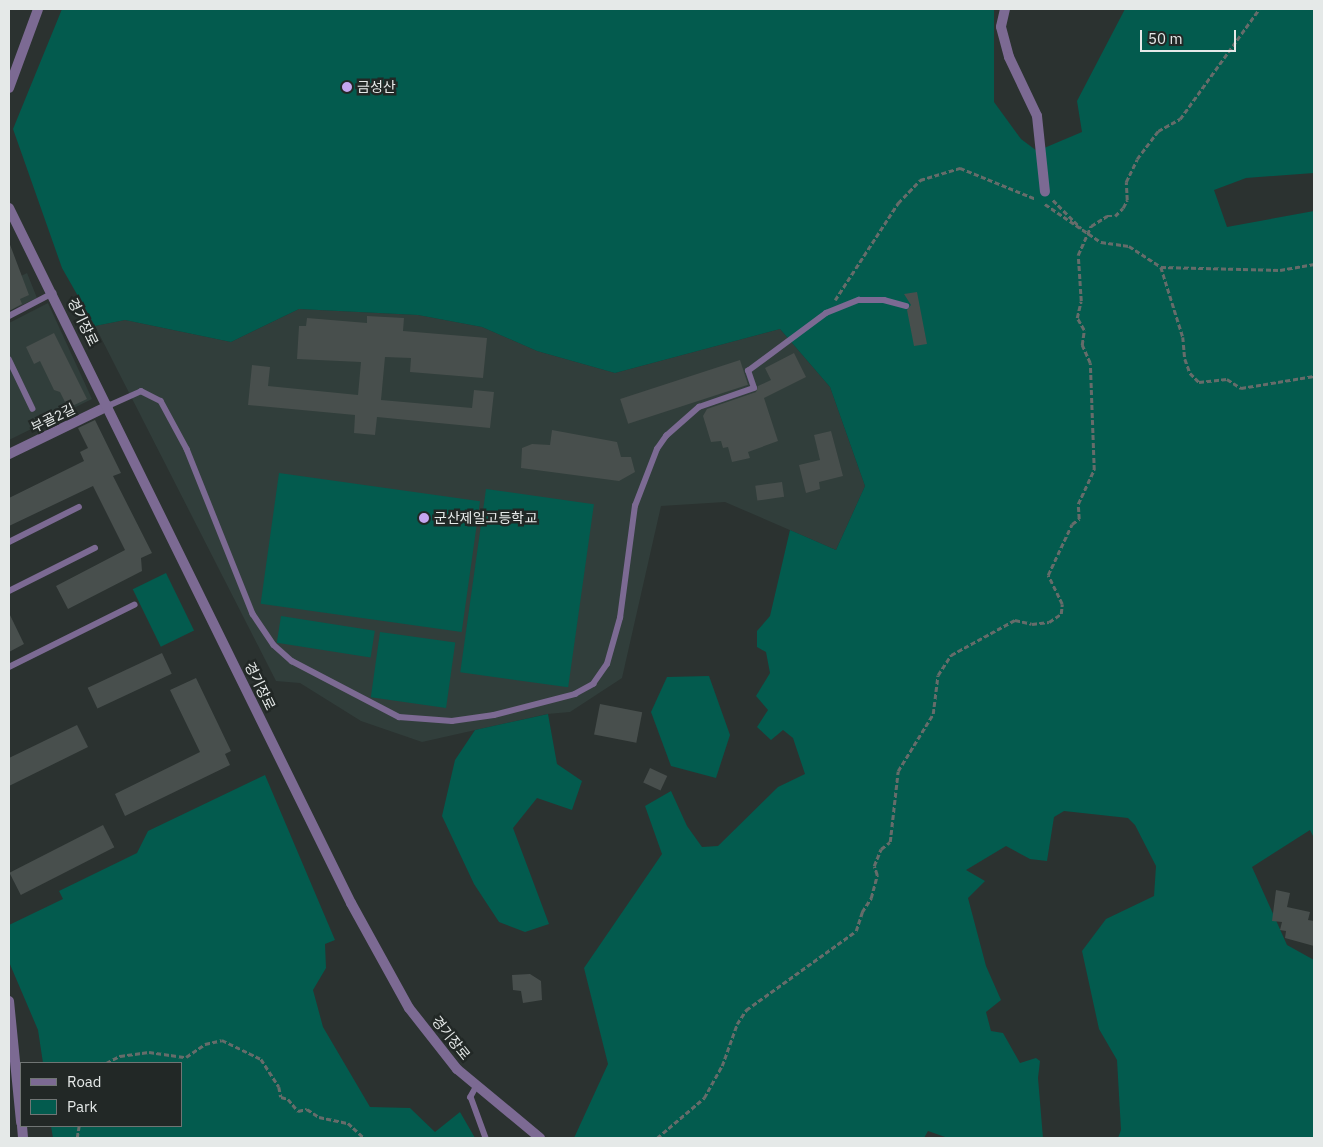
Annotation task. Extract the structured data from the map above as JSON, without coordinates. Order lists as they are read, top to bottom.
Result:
{
  "streets": {
    "street": ["경기장로", "부골2길"]
  },
  "crossings": [
    ["경기장로", "부골2길"]
  ],
  "places": ["금성산", "군산제일고등학교"],
  "legend": ["Road", "Park"],
  "scale_bar": "50 m"
}
